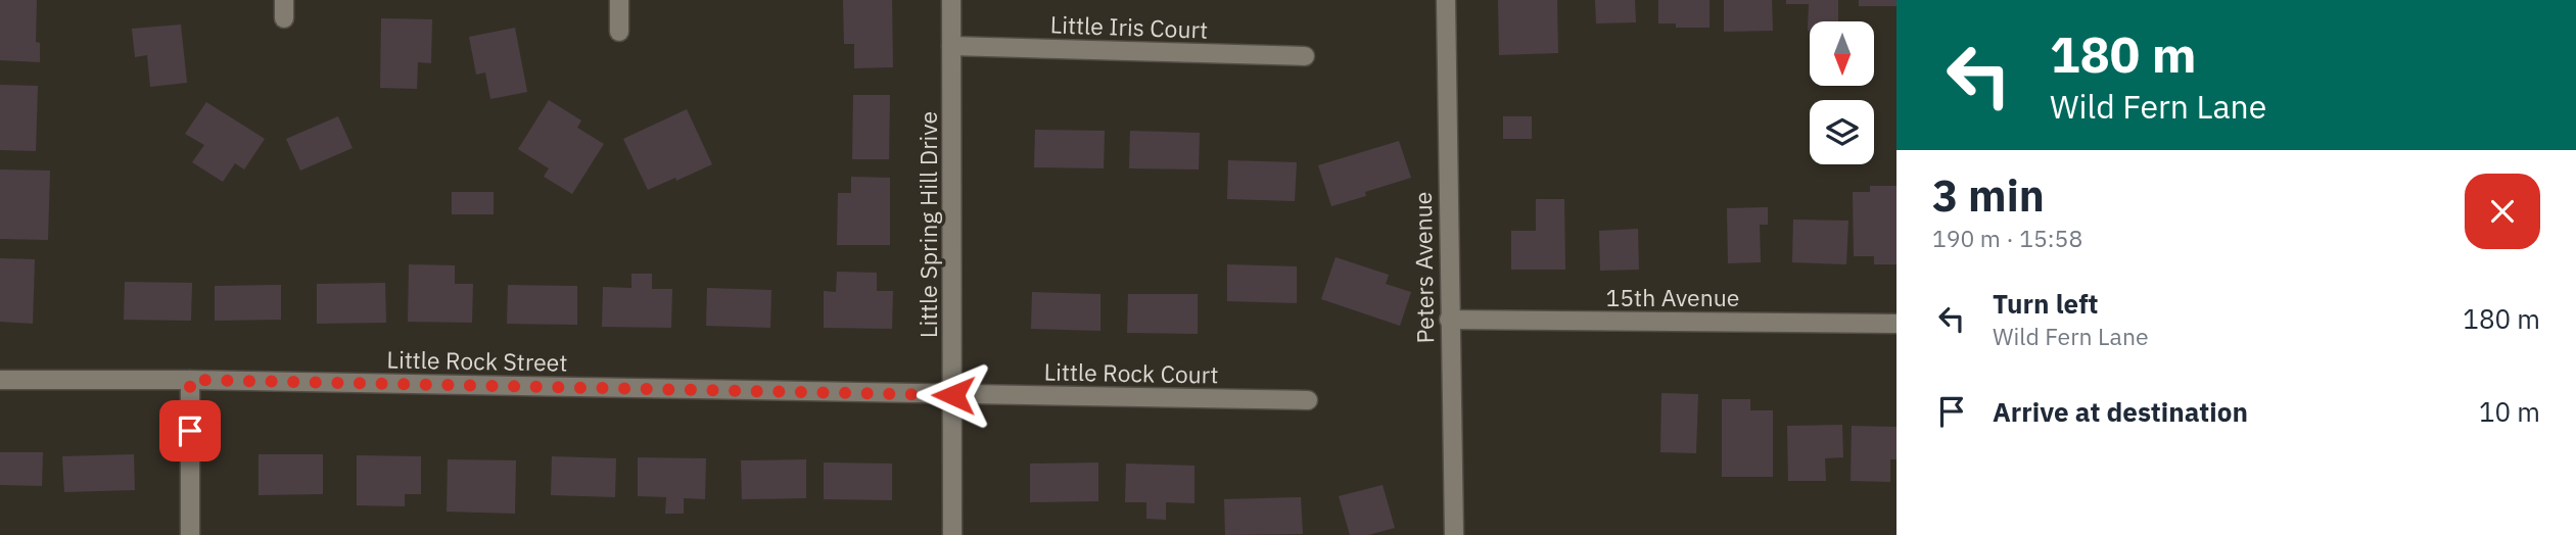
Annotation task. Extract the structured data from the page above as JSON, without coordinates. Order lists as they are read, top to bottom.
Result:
{
  "streets": {
    "street": [
      "Little Iris Court",
      "Little Spring Hill Drive",
      "Peters Avenue",
      "15th Avenue",
      "Little Rock Street",
      "Little Rock Court"
    ]
  },
  "crossings": [
    ["Little Iris Court", "Little Spring Hill Drive"],
    ["Little Spring Hill Drive", "Little Rock Street"],
    ["Little Spring Hill Drive", "Little Rock Court"],
    ["Peters Avenue", "15th Avenue"],
    ["Little Rock Street", "Little Rock Court"]
  ],
  "north": "bottom",
  "page": {
    "turn": ["180 m", "Wild Fern Lane"],
    "heading": ["3 min", "190 m · 15:58"],
    "list": [
      {
        "name": "Turn left",
        "note": "Wild Fern Lane",
        "value": "180 m"
      },
      {
        "name": "Arrive at destination",
        "value": "10 m"
      }
    ]
  }
}
